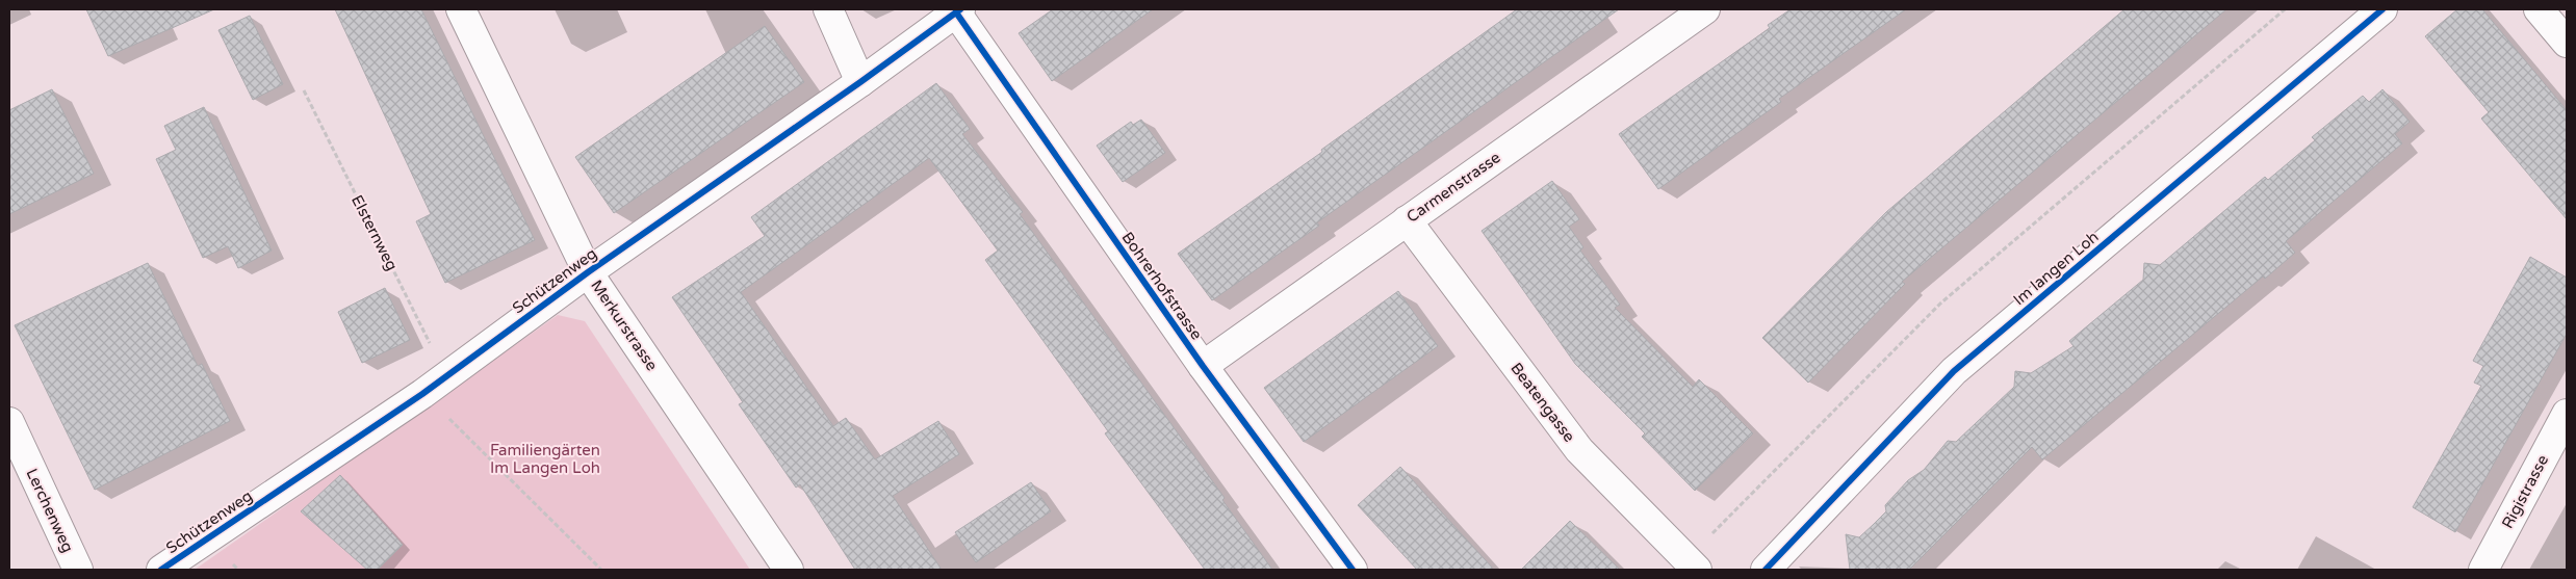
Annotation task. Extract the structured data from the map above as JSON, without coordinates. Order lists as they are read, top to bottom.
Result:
{
  "streets": {
    "street": [
      "Carmenstrasse",
      "Im langen Loh",
      "Schützenweg",
      "Bohrerhofstrasse",
      "Merkurstrasse",
      "Beatengasse",
      "Rigistrasse",
      "Lerchenweg"
    ],
    "path": ["Elsternweg"]
  },
  "crossings": [
    ["Carmenstrasse", "Bohrerhofstrasse"],
    ["Carmenstrasse", "Beatengasse"],
    ["Elsternweg", "Schützenweg"],
    ["Schützenweg", "Bohrerhofstrasse"],
    ["Schützenweg", "Merkurstrasse"]
  ],
  "parks": ["Familiengärten Im Langen Loh"]
}
